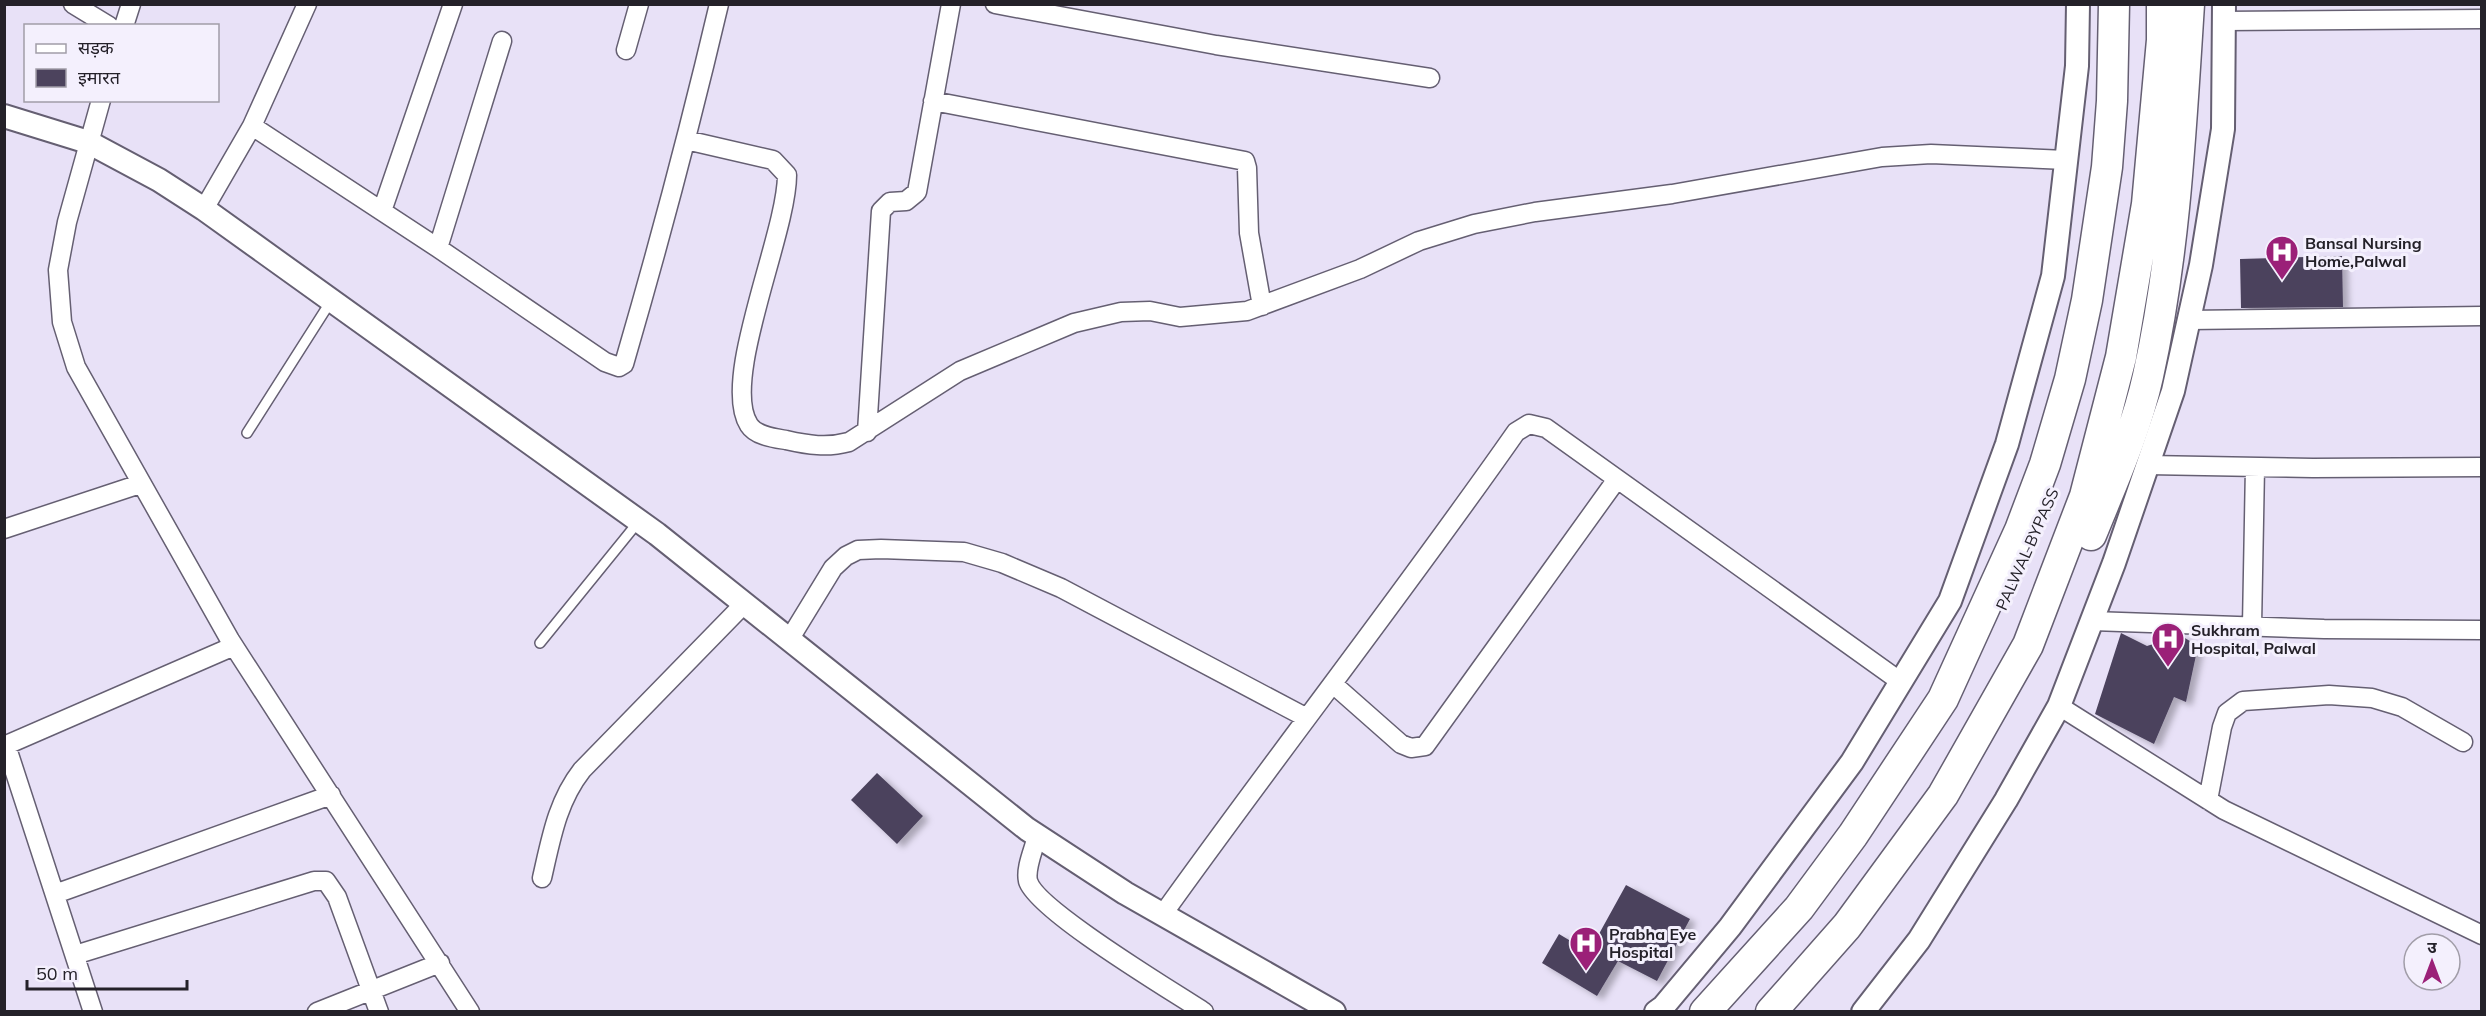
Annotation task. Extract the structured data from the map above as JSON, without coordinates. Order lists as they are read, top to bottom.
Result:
{
  "streets": {
    "highway": ["PALWAL BYPASS"]
  },
  "places": {
    "hospital": ["Bansal Nursing Home,Palwal", "Sukhram Hospital, Palwal", "Prabha Eye Hospital"]
  },
  "legend": ["सड़क", "इमारत"],
  "scale_bar": "50 m",
  "north": "top"
}
